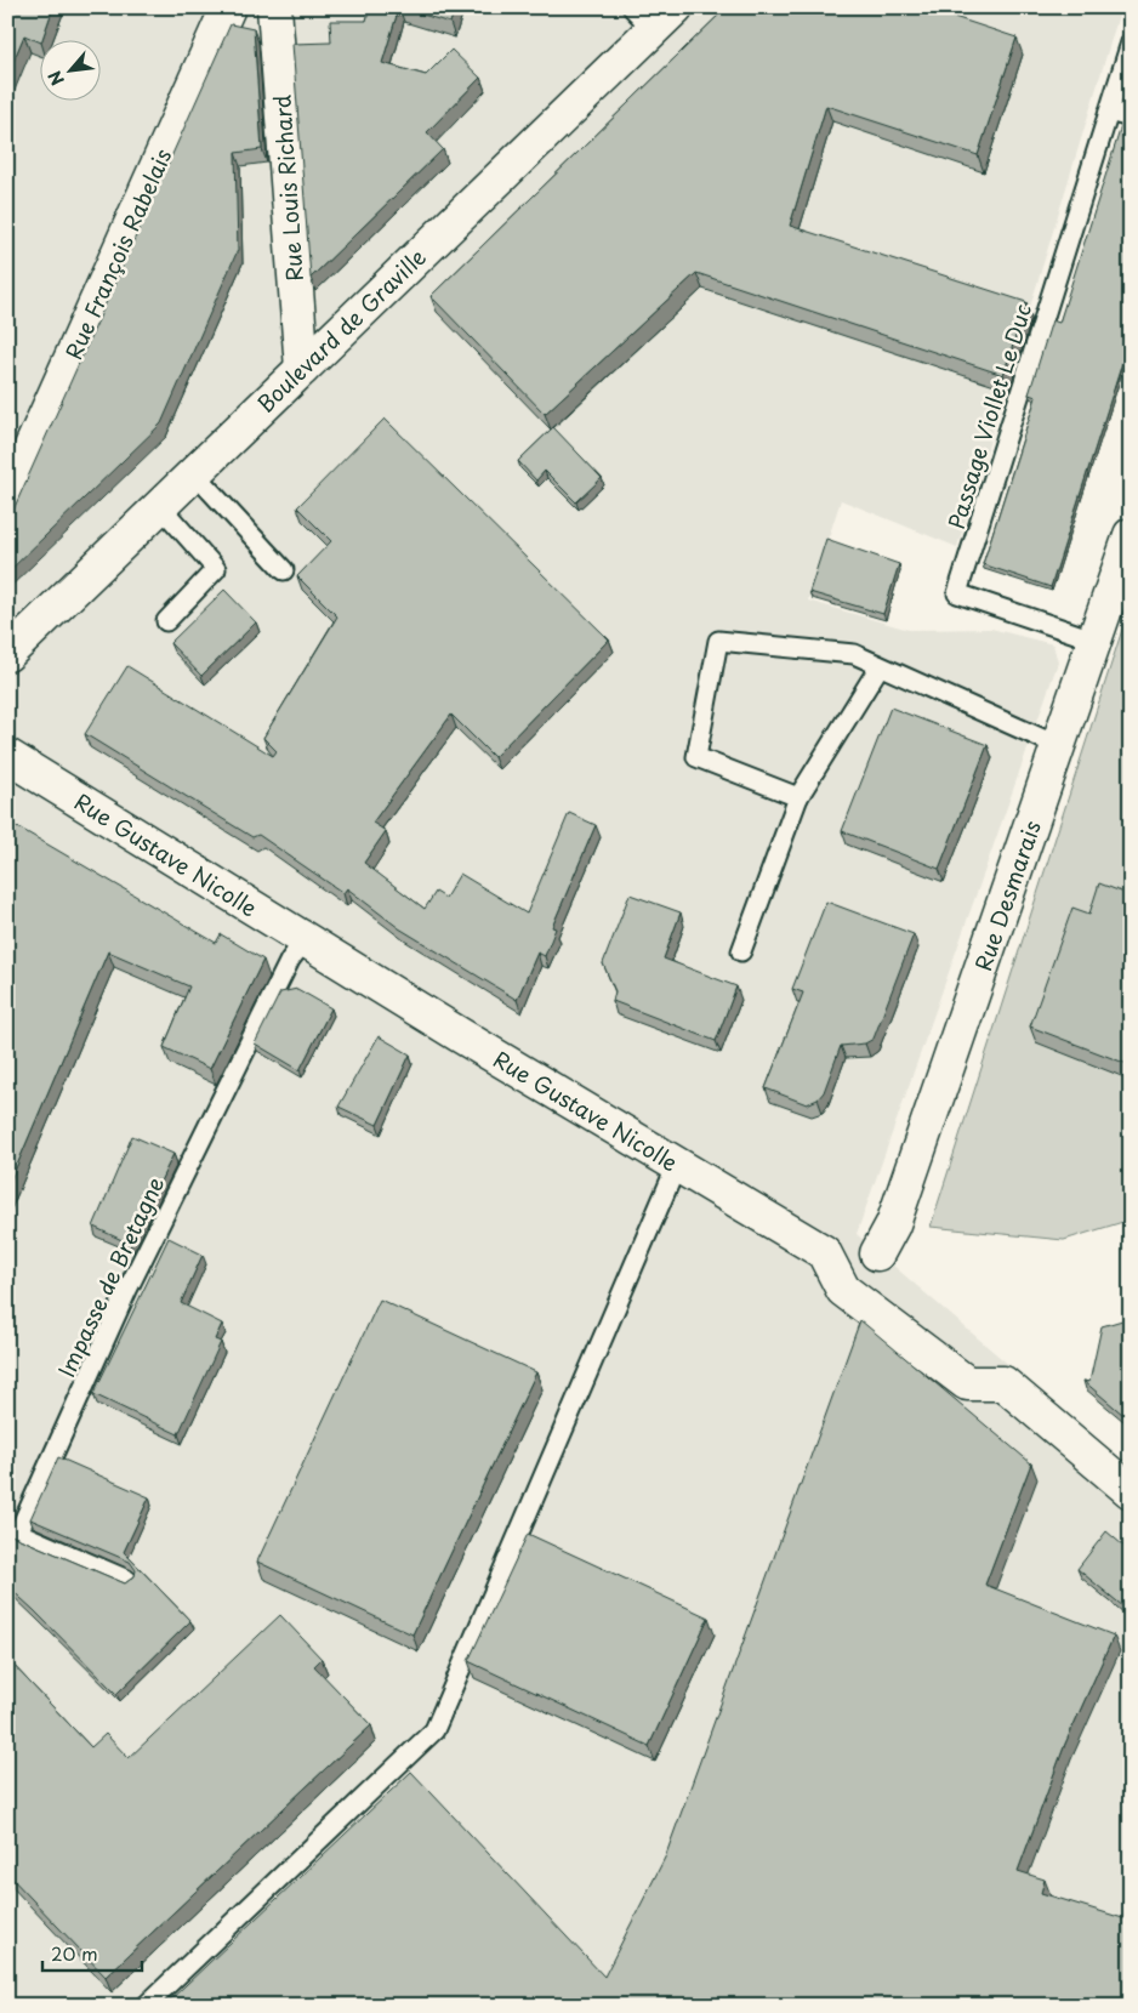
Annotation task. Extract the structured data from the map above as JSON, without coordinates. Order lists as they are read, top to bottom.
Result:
{
  "streets": {
    "street": [
      "Rue Louis Richard",
      "Rue François Rabelais",
      "Boulevard de Graville",
      "Rue Gustave Nicolle",
      "Rue Desmarais"
    ],
    "lane": ["Passage Viollet Le Duc", "Impasse de Bretagne"]
  },
  "crossings": [
    ["Rue Louis Richard", "Boulevard de Graville"],
    ["Passage Viollet Le Duc", "Rue Desmarais"],
    ["Rue Gustave Nicolle", "Impasse de Bretagne"]
  ],
  "scale_bar": "20 m",
  "north": "bottom left"
}
